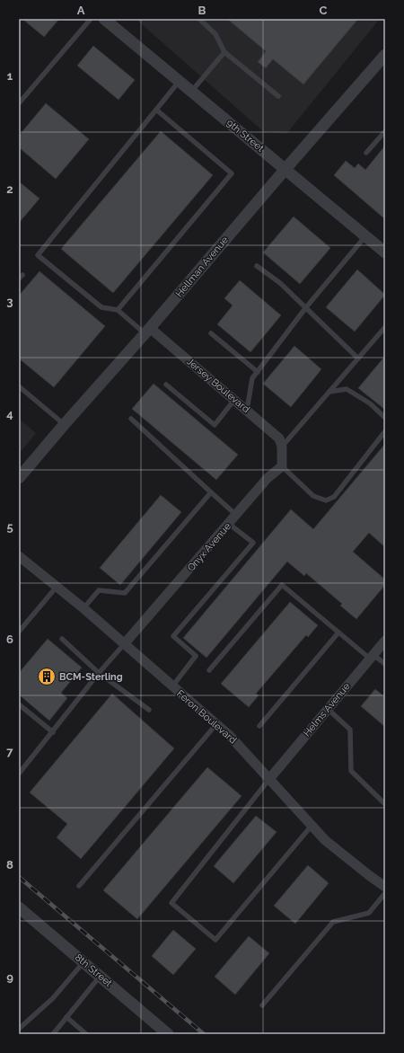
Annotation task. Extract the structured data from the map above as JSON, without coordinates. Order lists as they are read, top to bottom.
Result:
{
  "streets": {
    "street": [
      "9th Street",
      "Hellman Avenue",
      "Jersey Boulevard",
      "Onyx Avenue",
      "Helms Avenue",
      "Feron Boulevard",
      "8th Street"
    ]
  },
  "crossings": [
    ["9th Street", "Hellman Avenue"],
    ["Hellman Avenue", "Jersey Boulevard"],
    ["Onyx Avenue", "Feron Boulevard"],
    ["Helms Avenue", "Feron Boulevard"]
  ],
  "places": {
    "building": ["BCM-Sterling"]
  },
  "grid": {
    "columns": ["A", "B", "C"],
    "rows": [
      "1",
      "2",
      "3",
      "4",
      "5",
      "6",
      "7",
      "8",
      "9"
    ]
  }
}
